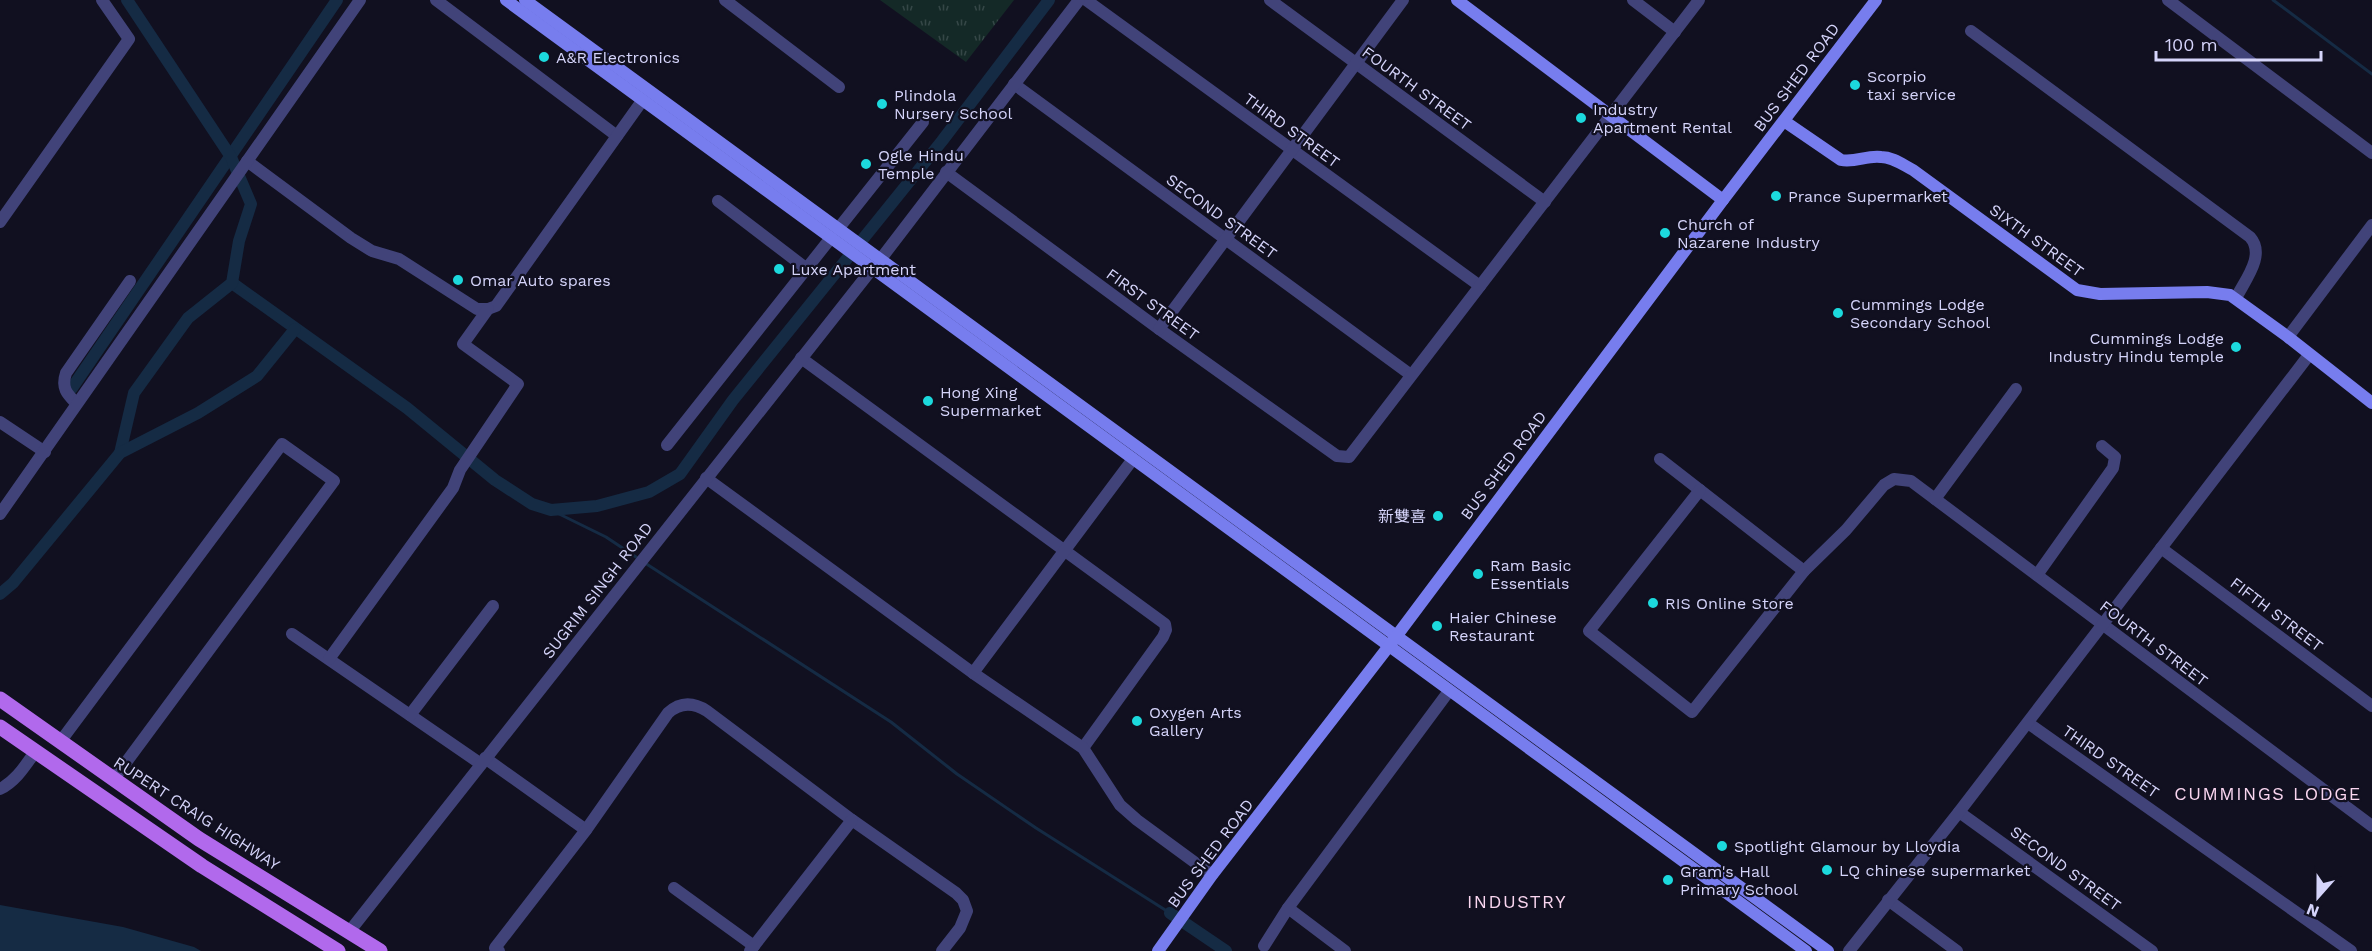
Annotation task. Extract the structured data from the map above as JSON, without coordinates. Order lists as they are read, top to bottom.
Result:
{
  "streets": {
    "main road": ["BUS SHED ROAD", "SIXTH STREET", "RUPERT CRAIG HIGHWAY"],
    "street": [
      "FOURTH STREET",
      "THIRD STREET",
      "SECOND STREET",
      "FIRST STREET",
      "SUGRIM SINGH ROAD",
      "FIFTH STREET"
    ]
  },
  "crossings": [
    ["BUS SHED ROAD", "SIXTH STREET"],
    ["SECOND STREET", "FIRST STREET"],
    ["SECOND STREET", "SUGRIM SINGH ROAD"],
    ["FIRST STREET", "SUGRIM SINGH ROAD"],
    ["SUGRIM SINGH ROAD", "RUPERT CRAIG HIGHWAY"]
  ],
  "districts": ["CUMMINGS LODGE", "INDUSTRY"],
  "places": [
    "A&R Electronics",
    "Scorpio taxi service",
    "Plindola Nursery School",
    "Industry Apartment Rental",
    "Ogle Hindu Temple",
    "Prance Supermarket",
    "Church of Nazarene Industry",
    "Luxe Apartment",
    "Omar Auto spares",
    "Cummings Lodge Secondary School",
    "Cummings Lodge Industry Hindu temple",
    "Hong Xing Supermarket",
    "新雙喜",
    "Ram Basic Essentials",
    "RIS Online Store",
    "Haier Chinese Restaurant",
    "Oxygen Arts Gallery",
    "Spotlight Glamour by Lloydia",
    "LQ chinese supermarket",
    "Gram's Hall Primary School"
  ],
  "scale_bar": "100 m",
  "north": "bottom"
}
